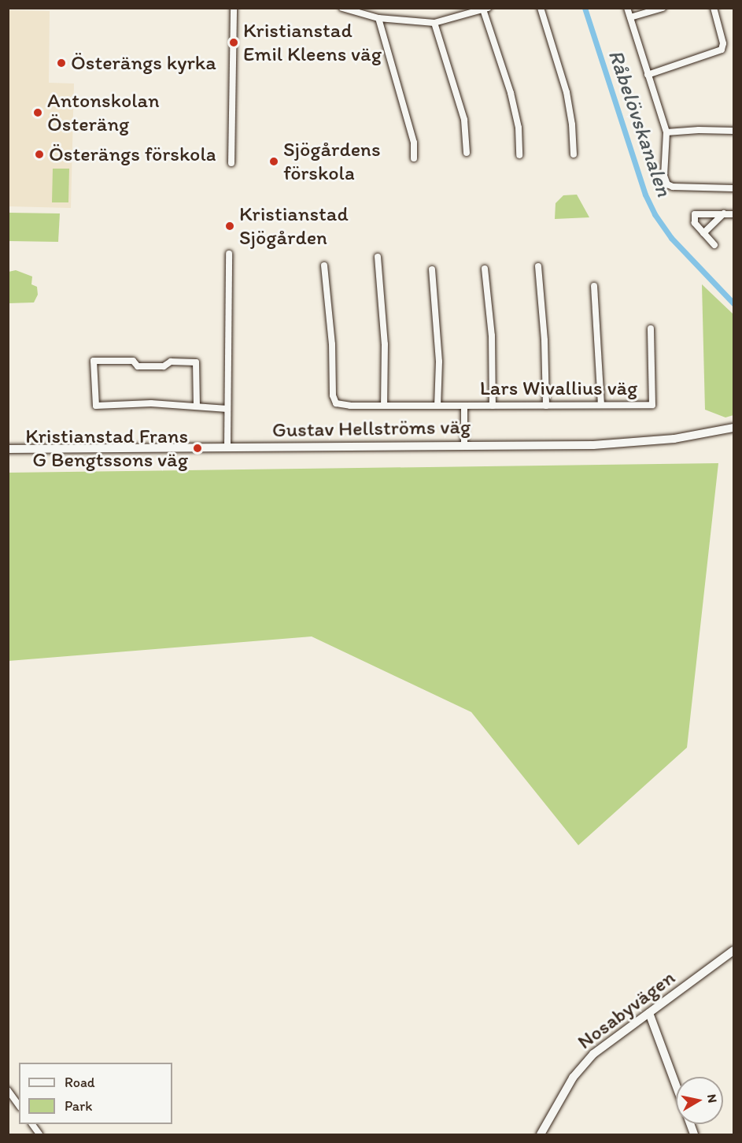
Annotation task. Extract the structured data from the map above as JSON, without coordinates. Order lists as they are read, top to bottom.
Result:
{
  "streets": {
    "street": ["Lars Wivallius väg", "Gustav Hellströms väg", "Nosabyvägen"]
  },
  "crossings": [
    ["Lars Wivallius väg", "Gustav Hellströms väg"]
  ],
  "water": ["Råbelövskanalen"],
  "places": [
    "Kristianstad Emil Kleens väg",
    "Österängs kyrka",
    "Antonskolan Österäng",
    "Österängs förskola",
    "Sjögårdens förskola",
    "Kristianstad Sjögården",
    "Kristianstad Frans G Bengtssons väg"
  ],
  "legend": ["Road", "Park"],
  "north": "right"
}
